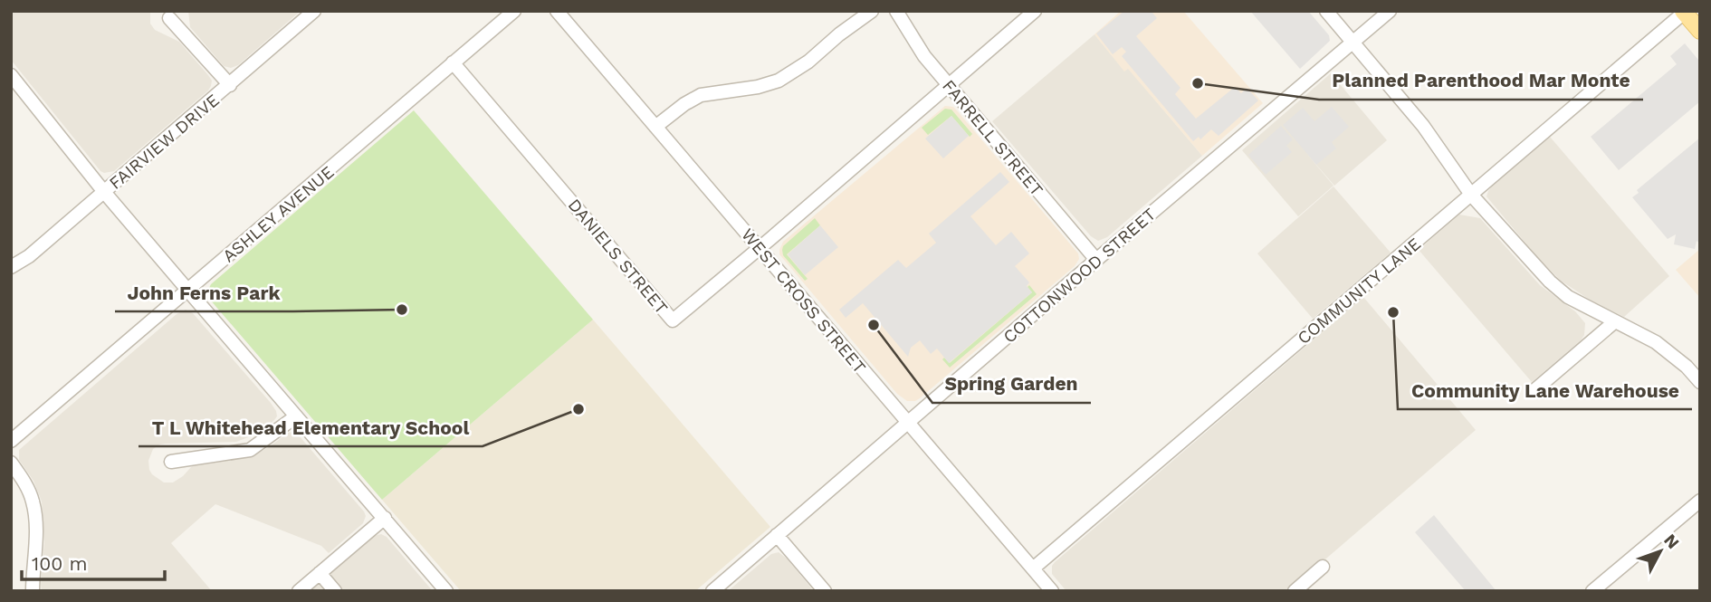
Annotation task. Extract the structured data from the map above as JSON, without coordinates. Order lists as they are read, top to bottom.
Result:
{
  "streets": {
    "street": [
      "FARRELL STREET",
      "FAIRVIEW DRIVE",
      "ASHLEY AVENUE",
      "DANIELS STREET",
      "COTTONWOOD STREET",
      "COMMUNITY LANE",
      "WEST CROSS STREET"
    ]
  },
  "crossings": [
    ["FARRELL STREET", "DANIELS STREET"],
    ["FARRELL STREET", "COTTONWOOD STREET"],
    ["ASHLEY AVENUE", "DANIELS STREET"],
    ["DANIELS STREET", "WEST CROSS STREET"],
    ["COTTONWOOD STREET", "WEST CROSS STREET"],
    ["COMMUNITY LANE", "WEST CROSS STREET"]
  ],
  "places": [
    "Planned Parenthood Mar Monte",
    "John Ferns Park",
    "Community Lane Warehouse",
    "Spring Garden",
    "T L Whitehead Elementary School"
  ],
  "scale_bar": "100 m",
  "north": "top right"
}
